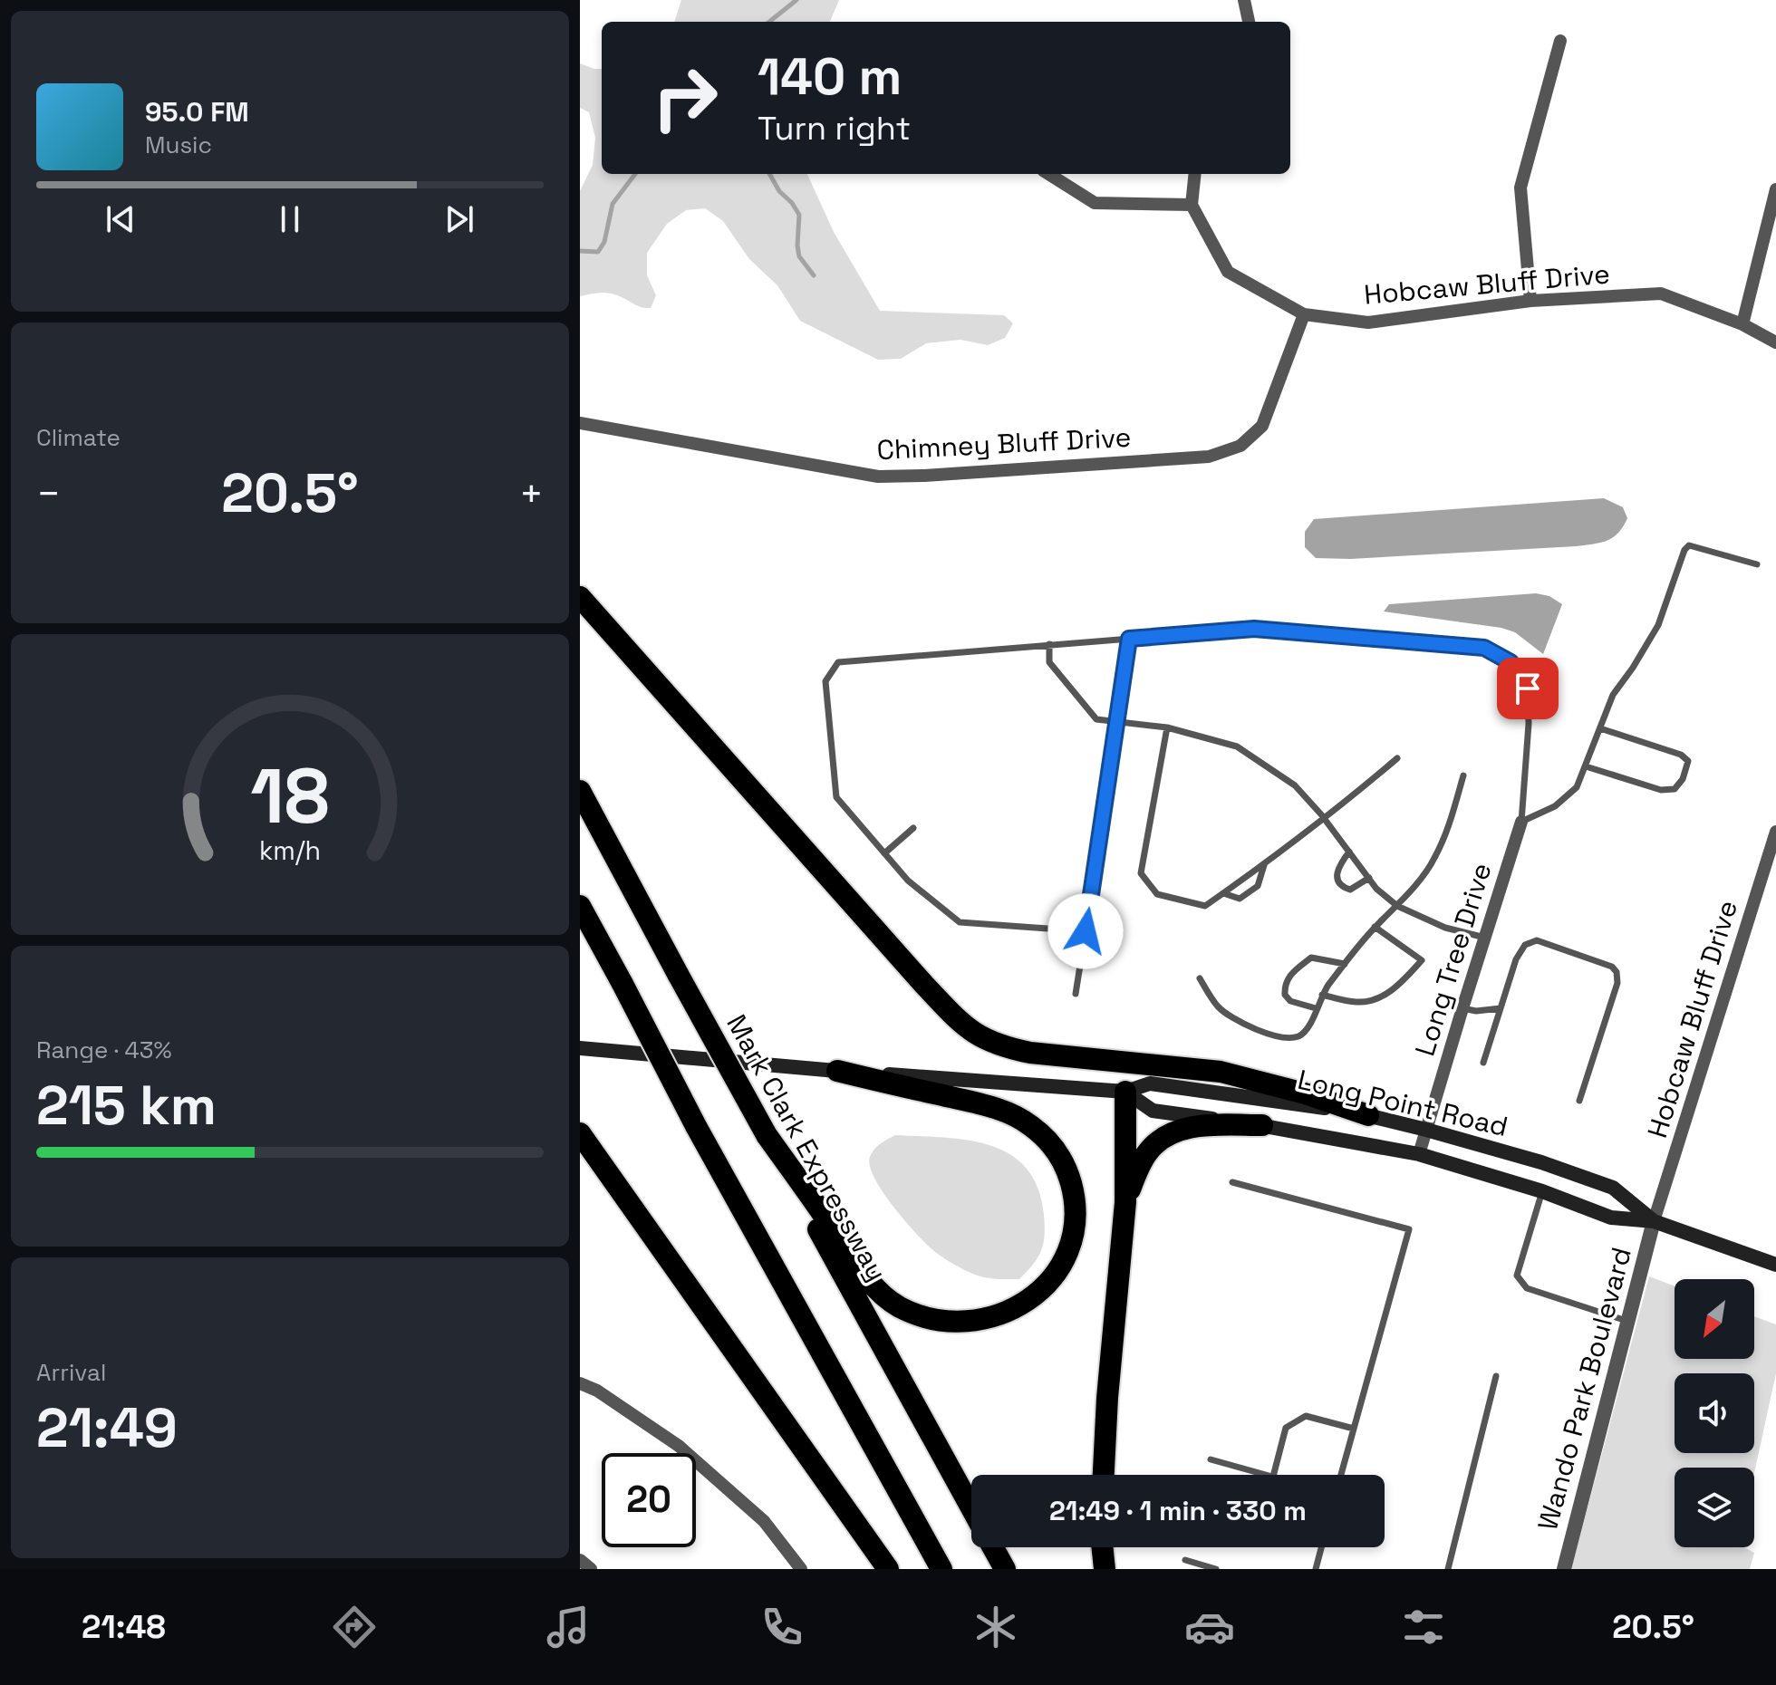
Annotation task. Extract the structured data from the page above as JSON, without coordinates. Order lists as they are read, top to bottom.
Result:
{
  "streets": {
    "highway": ["Mark Clark Expressway"],
    "main road": ["Long Point Road"],
    "street": [
      "Hobcaw Bluff Drive",
      "Chimney Bluff Drive",
      "Long Tree Drive",
      "Wando Park Boulevard"
    ]
  },
  "crossings": [
    ["Hobcaw Bluff Drive", "Chimney Bluff Drive"],
    ["Hobcaw Bluff Drive", "Long Point Road"],
    ["Hobcaw Bluff Drive", "Wando Park Boulevard"],
    ["Long Tree Drive", "Long Point Road"],
    ["Long Point Road", "Wando Park Boulevard"]
  ],
  "north": "bottom left",
  "page": {
    "turn": ["140 m", "Turn right"],
    "song": ["95.0 FM", "Music"],
    "tile": [
      "Climate",
      ["Range · 43%", "215 km"],
      ["Arrival", "21:49"]
    ],
    "heat": ["−", "20.5°", "+"],
    "limit": "20",
    "trip": "21:49 · 1 min · 330 m",
    "tabs": ["21:48", "20.5°"],
    "gauge": ["18", "km/h"]
  }
}
